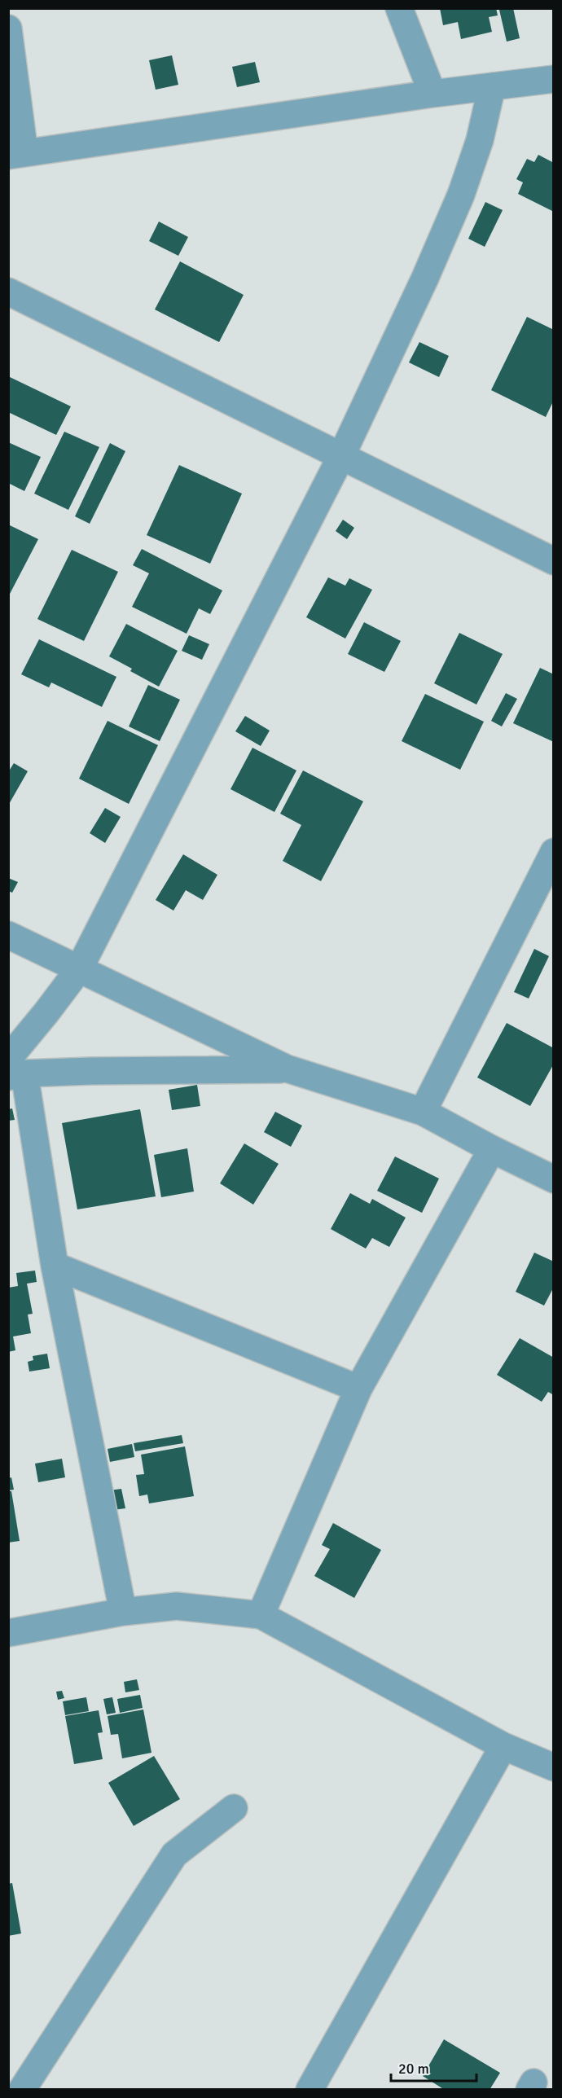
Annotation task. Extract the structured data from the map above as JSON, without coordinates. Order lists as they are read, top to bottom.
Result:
{
  "scale_bar": "20 m"
}
